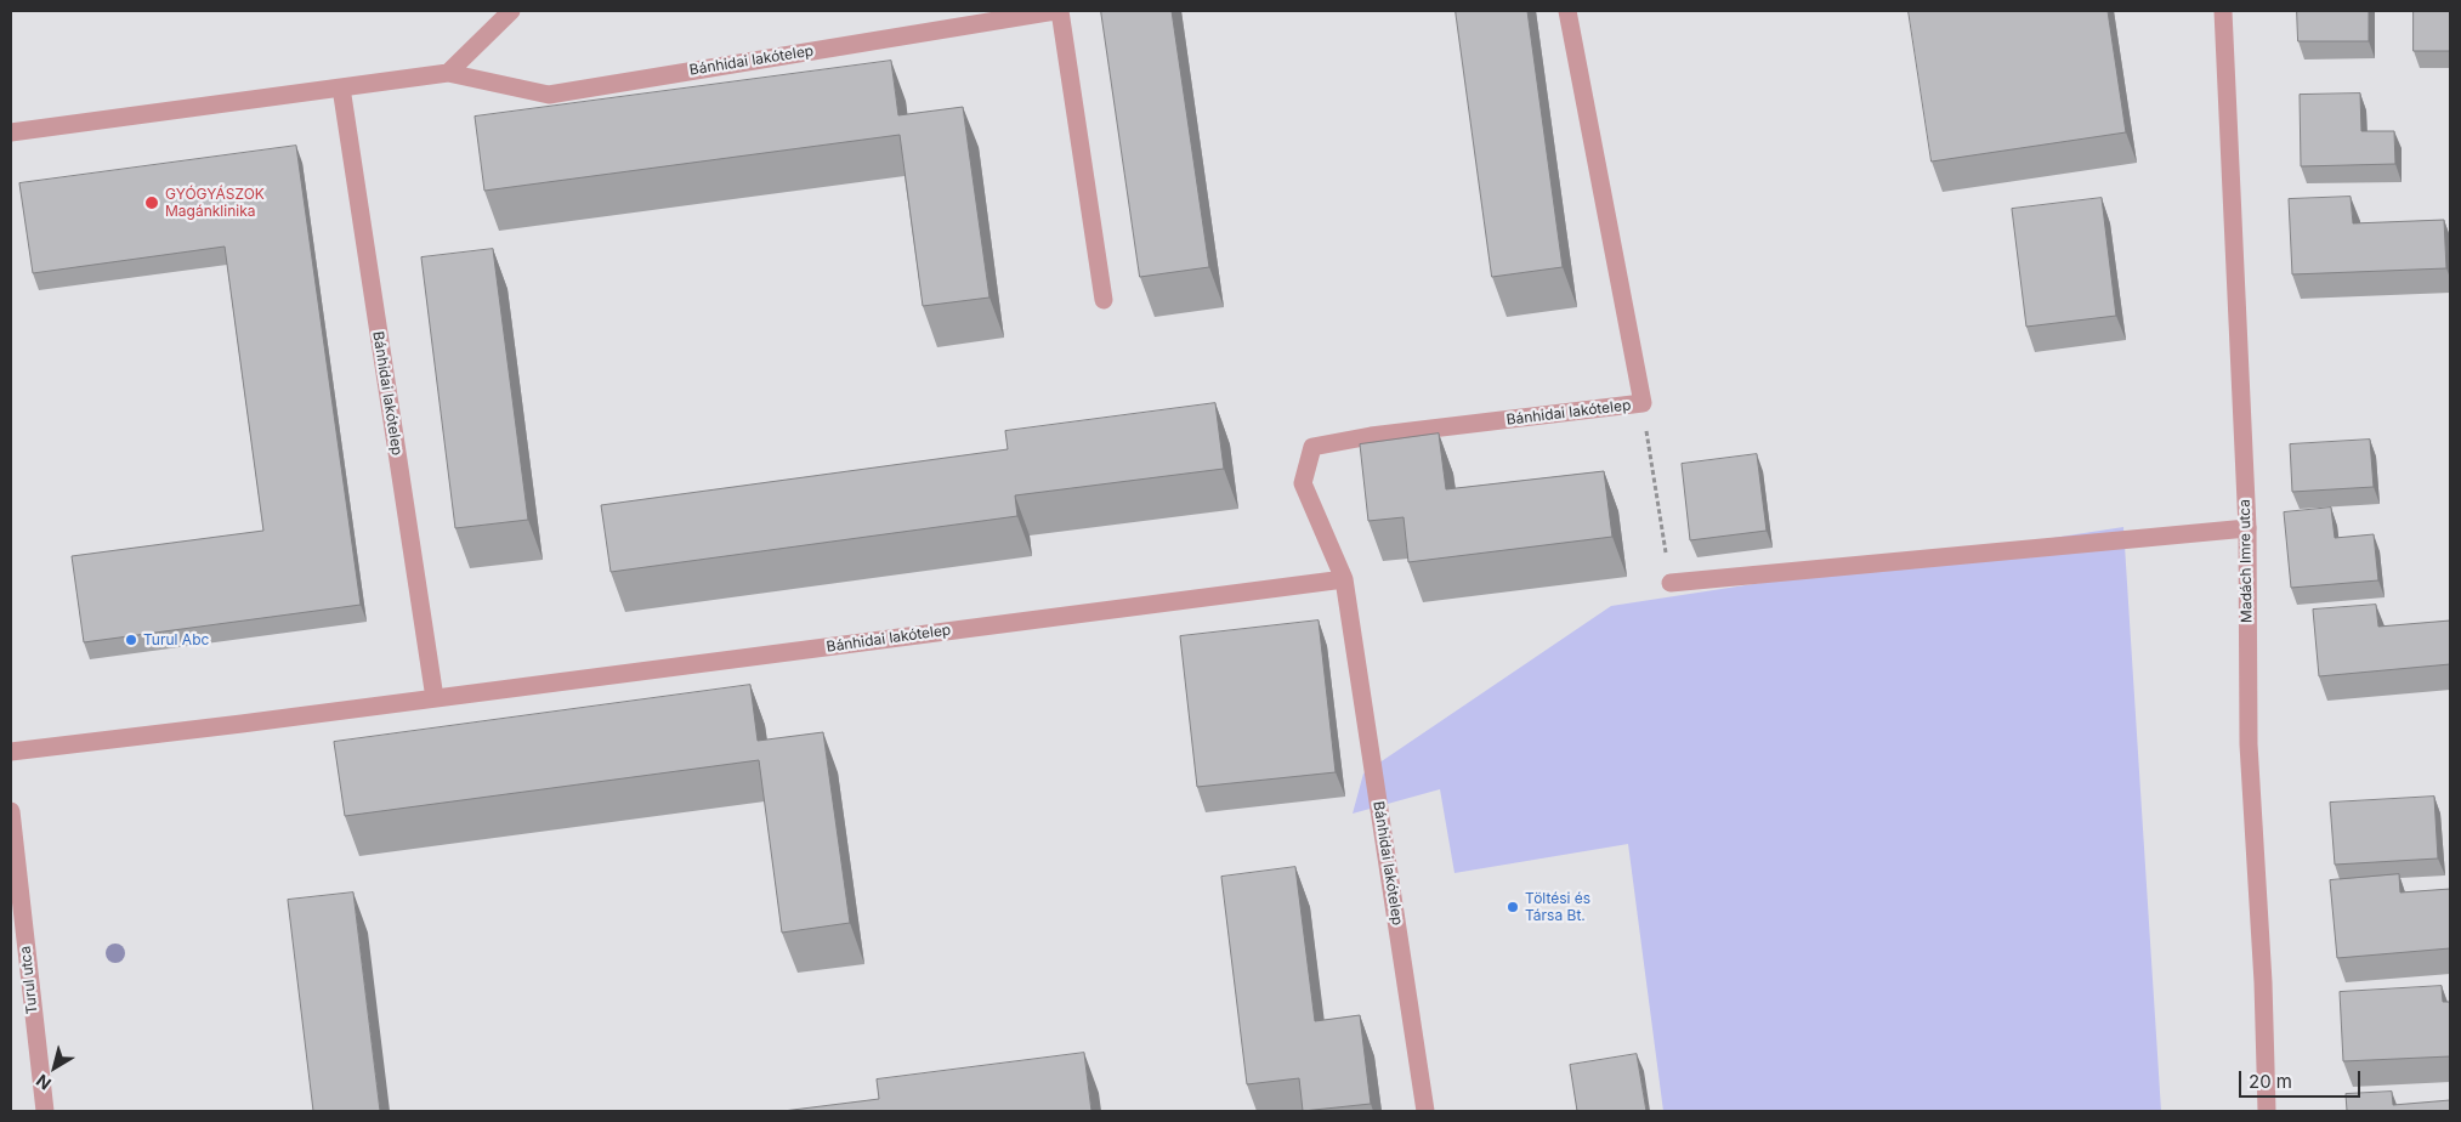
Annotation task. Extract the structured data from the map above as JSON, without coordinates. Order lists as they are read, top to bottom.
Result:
{
  "streets": {
    "street": ["Bánhidai lakótelep", "Madách Imre utca", "Turul utca"]
  },
  "places": ["GYÓGYÁSZOK Magánklinika", "Turul Abc", "Töltési és Társa Bt."],
  "scale_bar": "20 m",
  "north": "bottom left"
}
